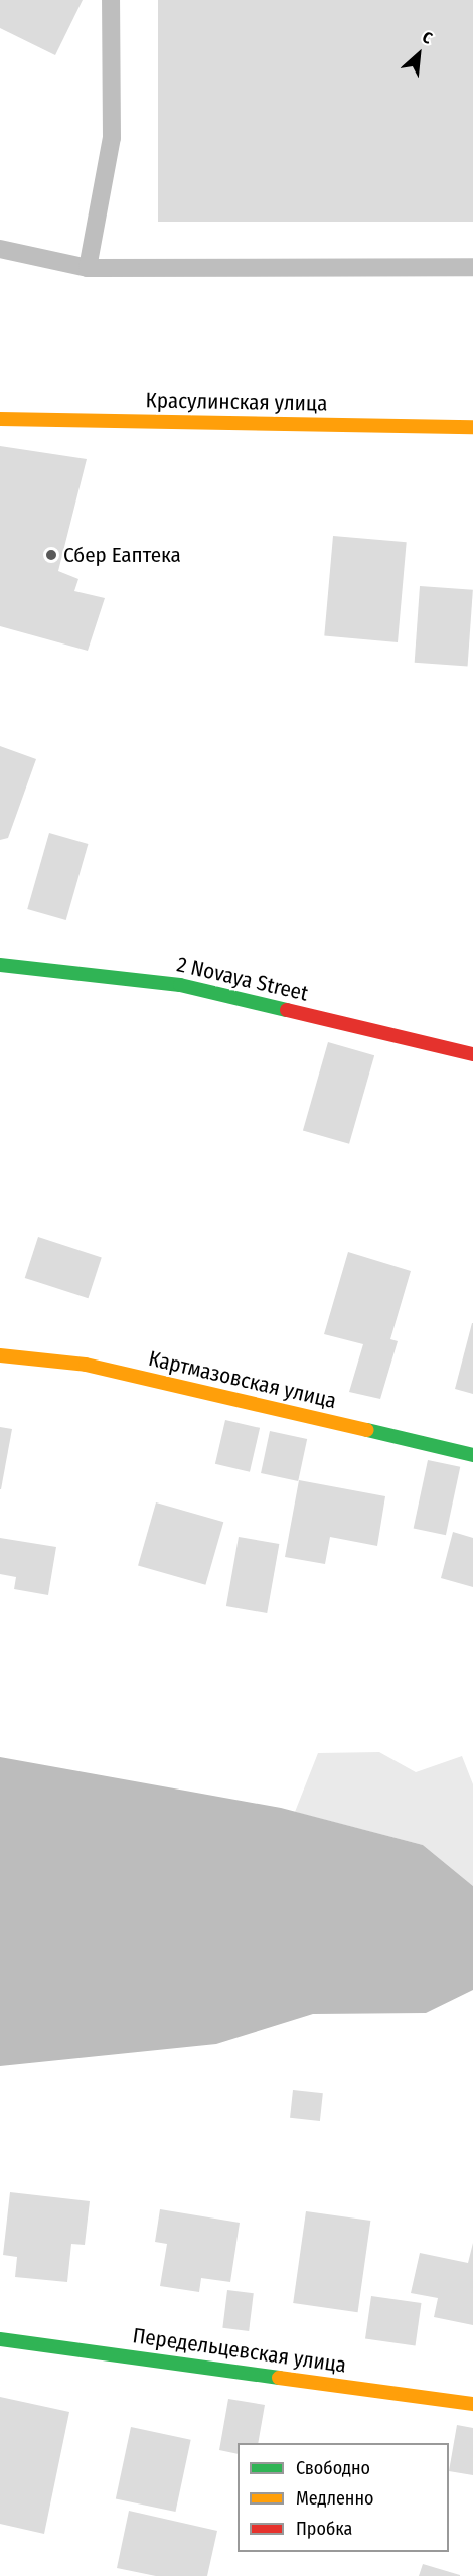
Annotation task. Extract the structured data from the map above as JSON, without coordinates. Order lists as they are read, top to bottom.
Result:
{
  "streets": {
    "street": [
      "Красулинская улица",
      "2 Novaya Street",
      "Картмазовская улица",
      "Передельцевская улица"
    ]
  },
  "places": ["Сбер Еаптека"],
  "legend": ["Свободно", "Медленно", "Пробка"],
  "north": "top right"
}
